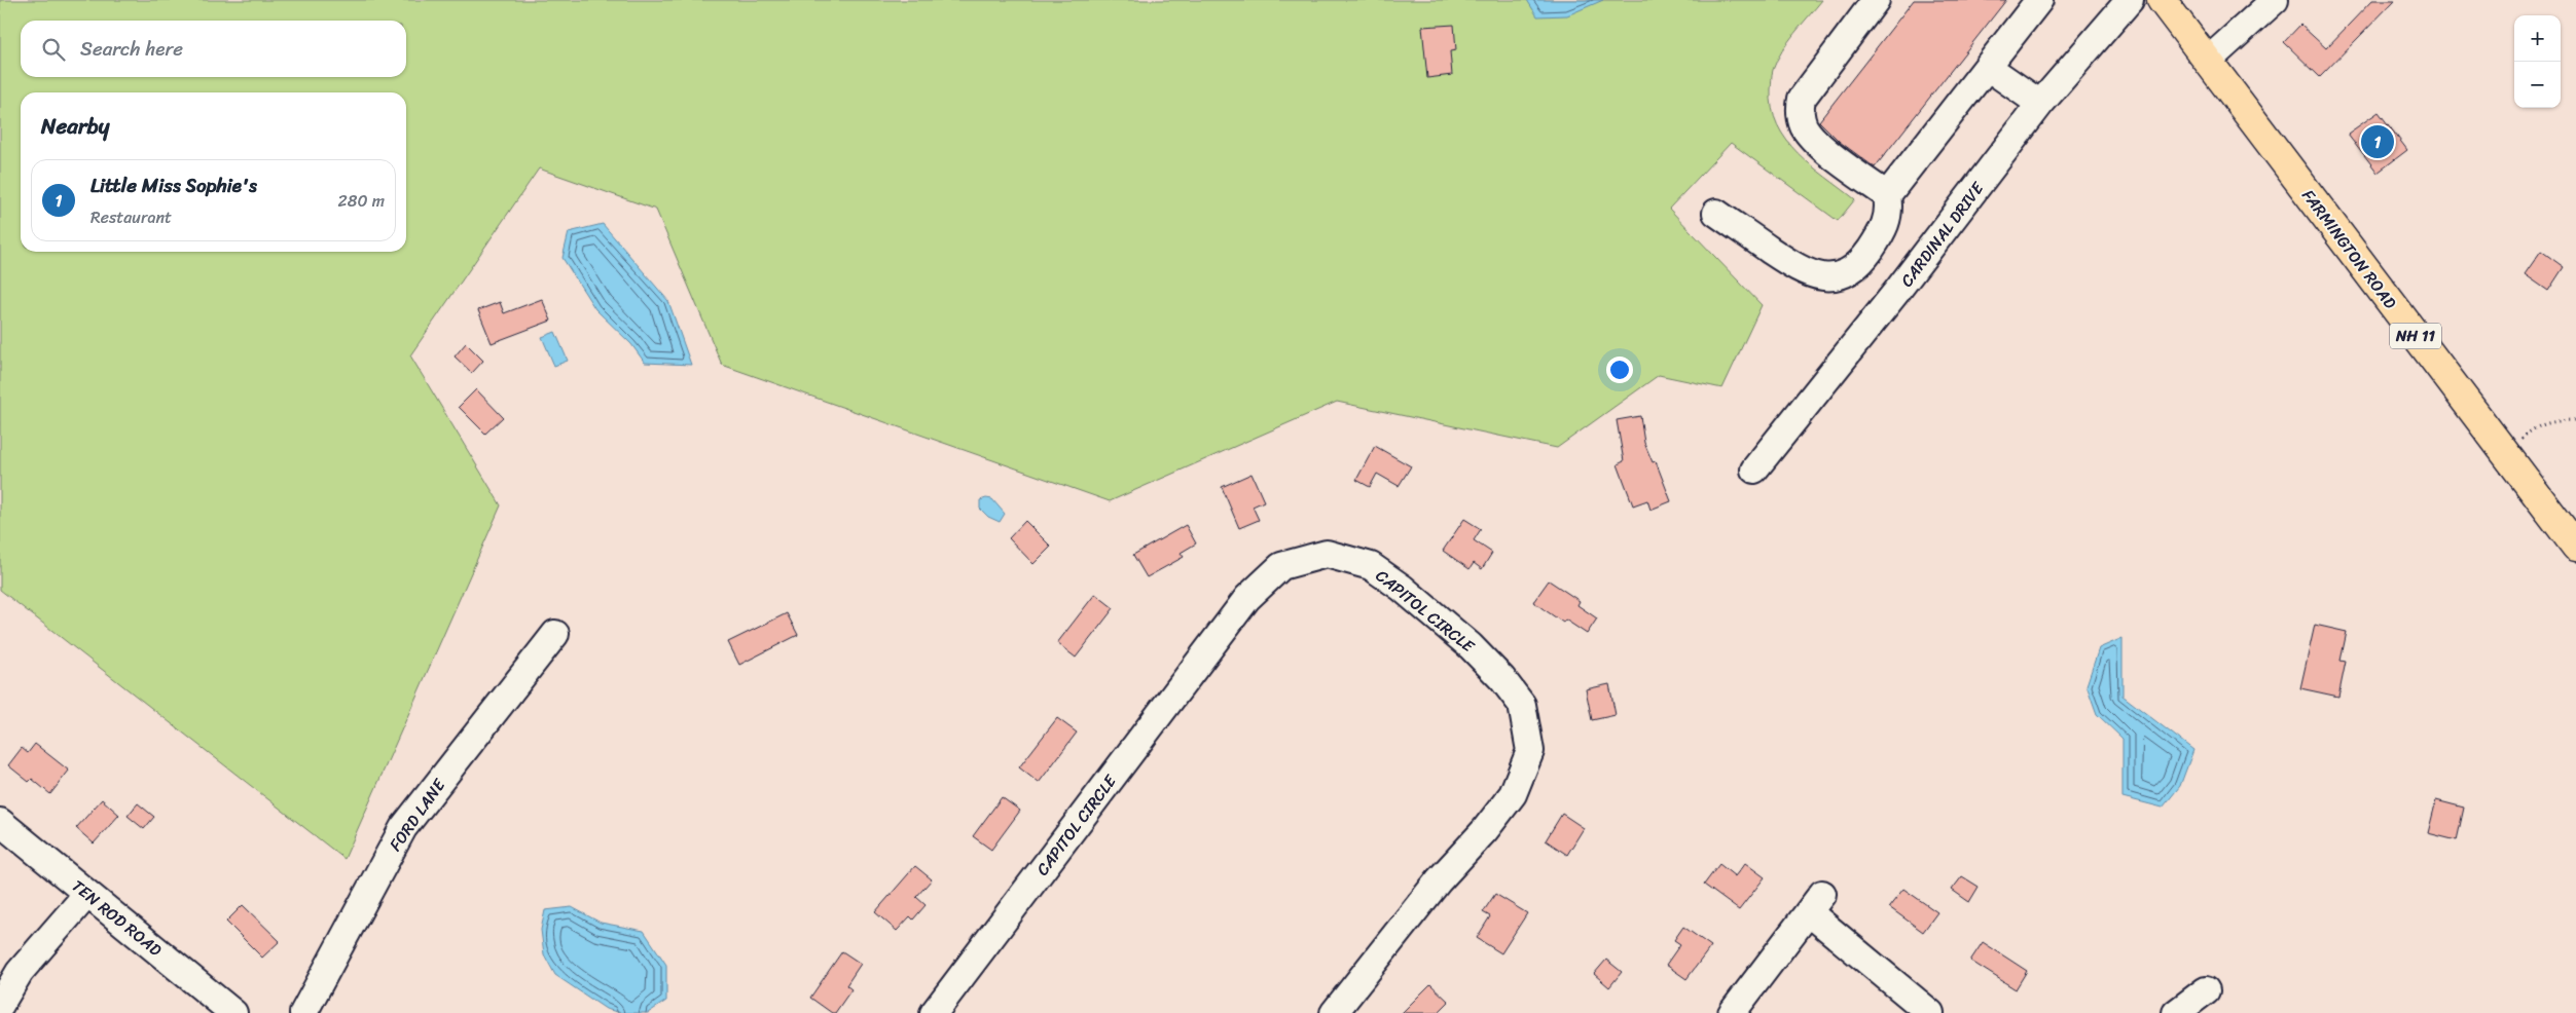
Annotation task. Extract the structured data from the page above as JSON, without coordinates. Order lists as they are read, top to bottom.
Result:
{
  "streets": {
    "highway": ["FARMINGTON ROAD", "NH 11"],
    "street": [
      "CARDINAL DRIVE",
      "CAPITOL CIRCLE",
      "FORD LANE",
      "TEN ROD ROAD"
    ]
  },
  "page": {
    "map_buttons": ["+", "−"],
    "search": "Search here",
    "heading": "Nearby",
    "pins": "1",
    "list": [
      {
        "mark": "1",
        "name": "Little Miss Sophie's",
        "note": "Restaurant",
        "value": "280 m"
      }
    ]
  }
}
